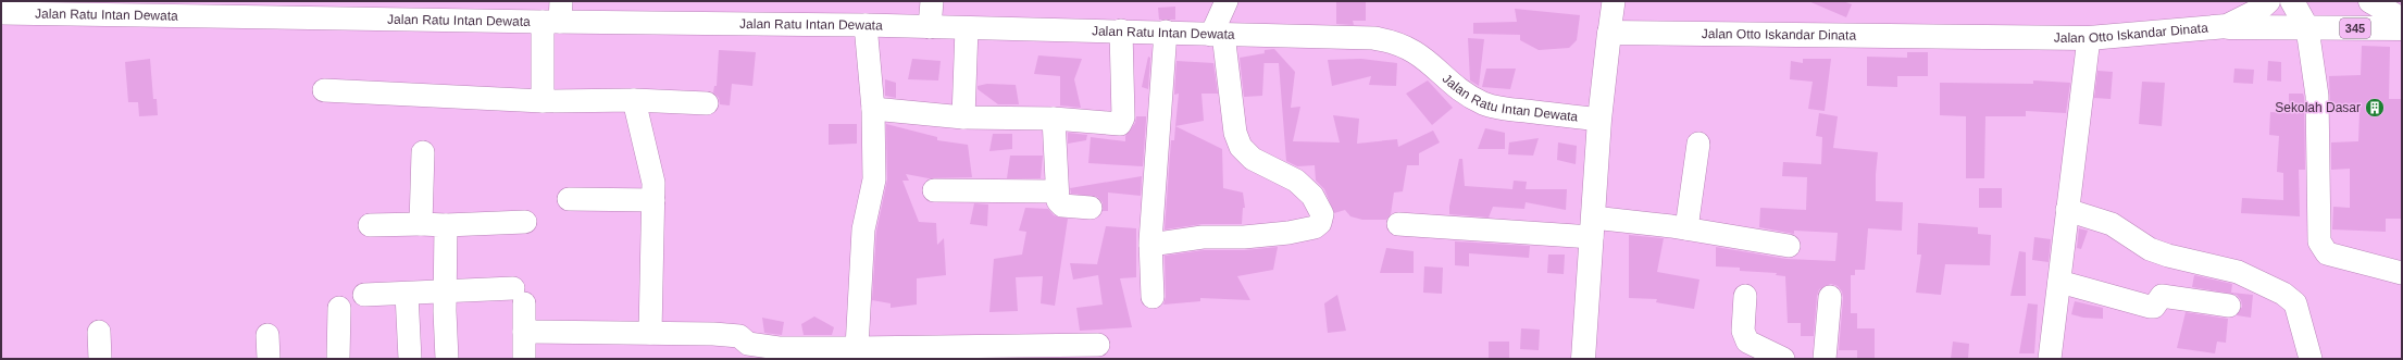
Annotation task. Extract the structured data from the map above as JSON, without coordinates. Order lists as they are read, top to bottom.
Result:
{
  "streets": {
    "main road": ["345", "Jalan Otto Iskandar Dinata"],
    "street": ["Jalan Ratu Intan Dewata"]
  },
  "crossings": [
    ["345", "Jalan Otto Iskandar Dinata"]
  ],
  "places": {
    "building": ["Sekolah Dasar"]
  }
}
